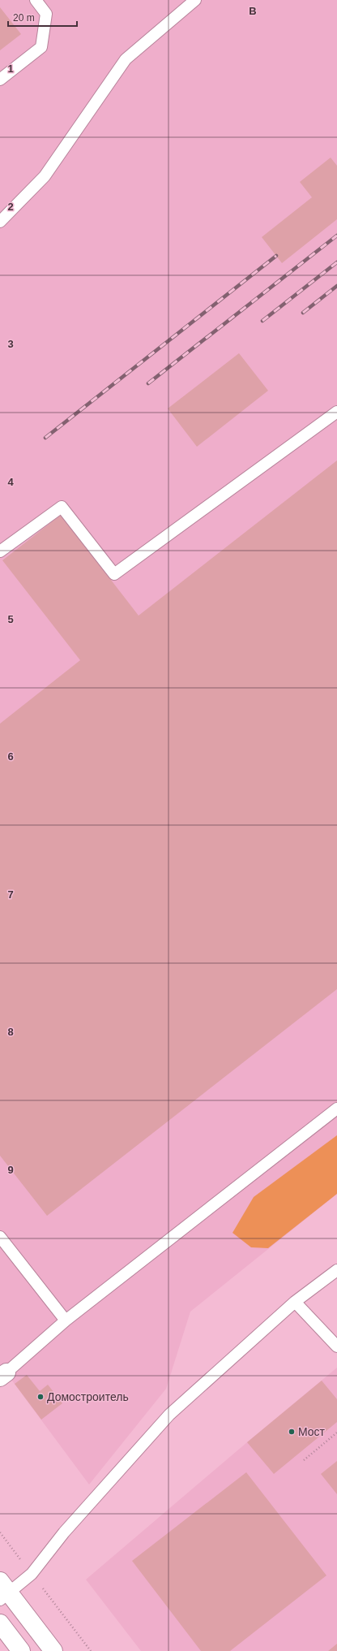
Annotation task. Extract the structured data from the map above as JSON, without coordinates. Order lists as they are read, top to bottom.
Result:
{
  "places": ["Домостроитель", "Мост"],
  "scale_bar": "20 m",
  "grid": {
    "columns": ["B"],
    "rows": [
      "1",
      "2",
      "3",
      "4",
      "5",
      "6",
      "7",
      "8",
      "9"
    ]
  }
}
